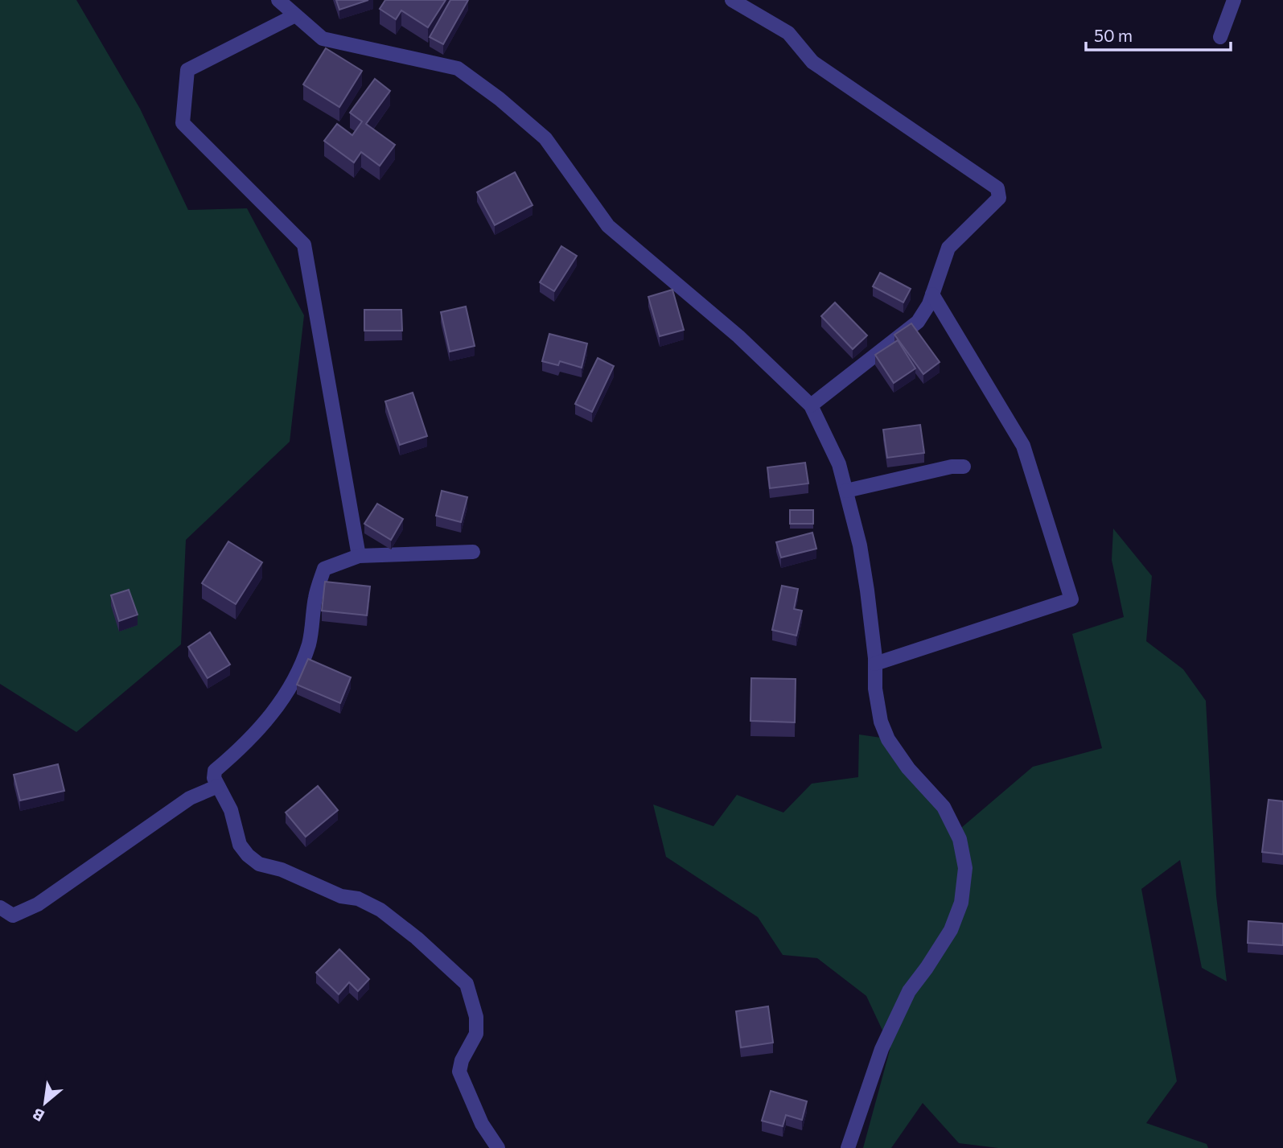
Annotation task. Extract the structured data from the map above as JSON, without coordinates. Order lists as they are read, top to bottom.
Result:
{
  "scale_bar": "50 m",
  "north": "bottom left"
}
